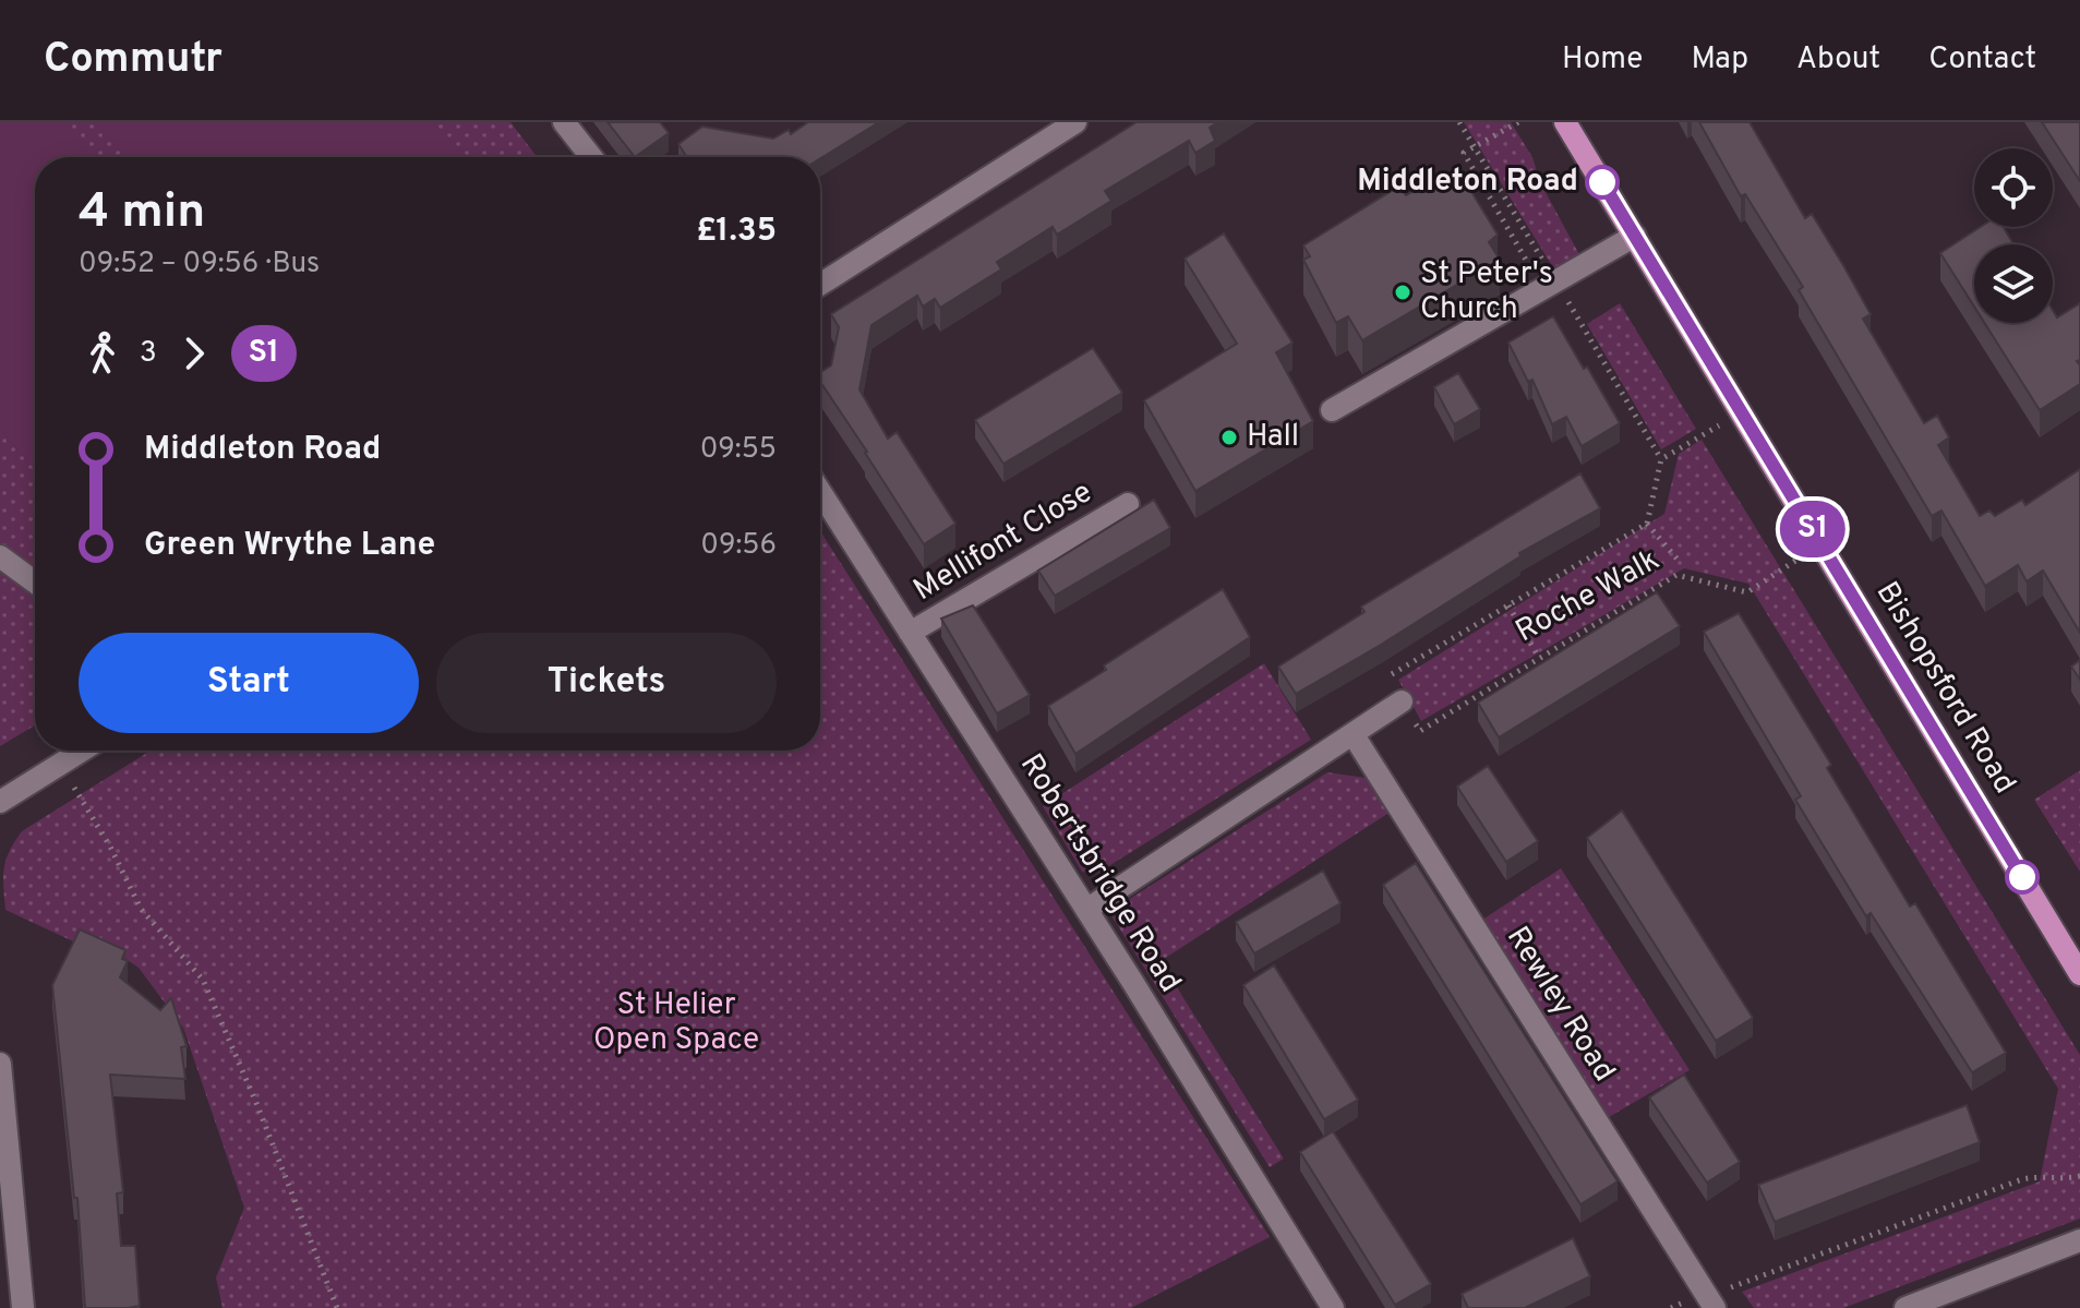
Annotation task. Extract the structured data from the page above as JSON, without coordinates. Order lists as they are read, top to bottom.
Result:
{
  "streets": {
    "main road": ["Bishopsford Road"],
    "street": ["Mellifont Close", "Robertsbridge Road", "Rewley Road"],
    "path": ["Roche Walk"]
  },
  "crossings": [
    ["Mellifont Close", "Robertsbridge Road"],
    ["Roche Walk", "Bishopsford Road"]
  ],
  "parks": ["St Helier Open Space"],
  "places": ["Middleton Road", "St Peter's Church", "Hall"],
  "lines": ["bus line S1"],
  "page": {
    "header": "Commutr",
    "nav": [
      "Home",
      "Map",
      "About",
      "Contact"
    ],
    "on_map": "S1",
    "heading": ["4 min", "09:52 – 09:56 · Bus", "£1.35"],
    "legs": ["3", "S1"],
    "list": [
      {
        "name": "Middleton Road",
        "value": "09:55"
      },
      {
        "name": "Green Wrythe Lane",
        "value": "09:56"
      }
    ],
    "buttons": ["Start", "Tickets"]
  }
}
